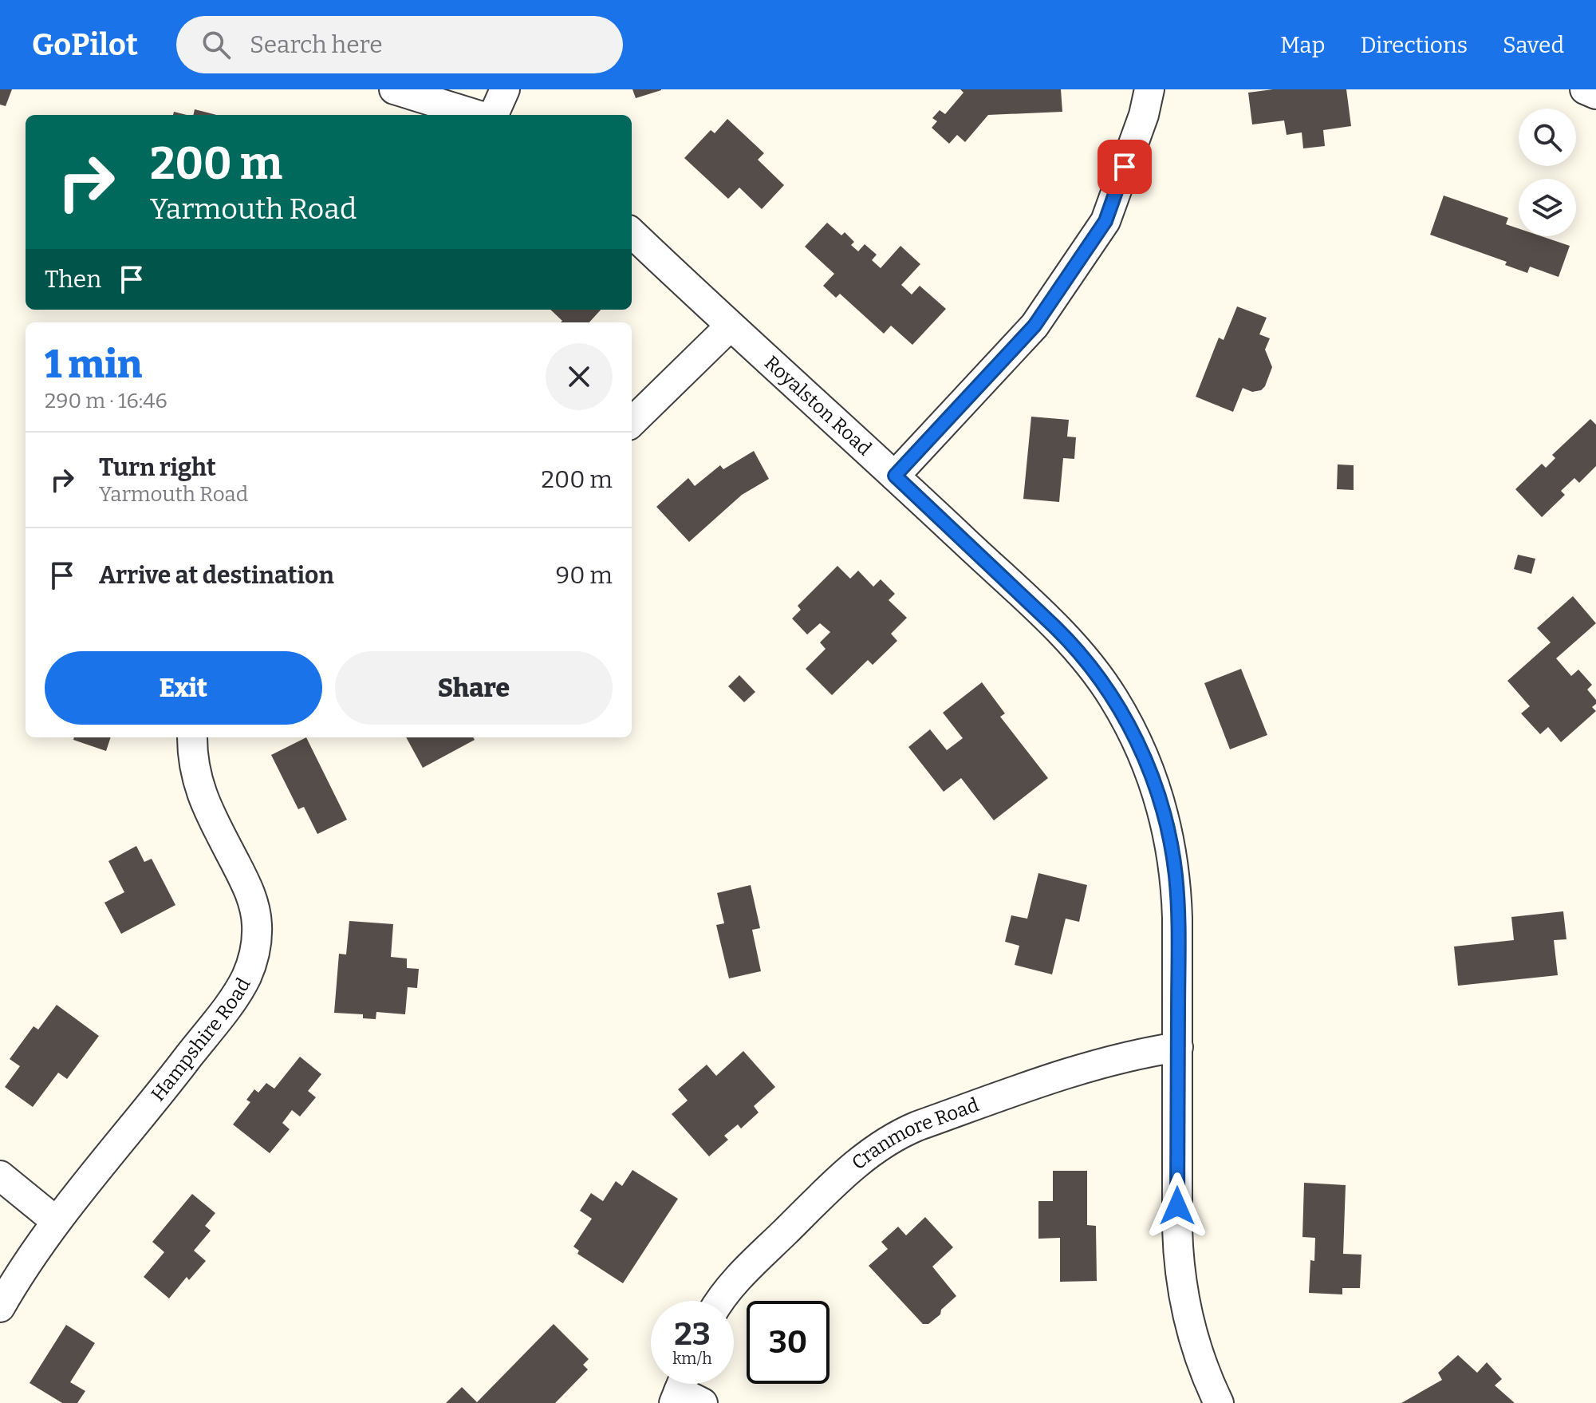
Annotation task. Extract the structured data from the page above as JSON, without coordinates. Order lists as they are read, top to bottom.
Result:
{
  "streets": {
    "street": ["Royalston Road", "Hampshire Road", "Cranmore Road"]
  },
  "crossings": [
    ["Royalston Road", "Cranmore Road"]
  ],
  "page": {
    "header": "GoPilot",
    "search": "Search here",
    "nav": ["Map", "Directions", "Saved"],
    "turn": ["200 m", "Yarmouth Road"],
    "then": "Then",
    "heading": ["1 min", "290 m · 16:46"],
    "list": [
      {
        "name": "Turn right",
        "note": "Yarmouth Road",
        "value": "200 m"
      },
      {
        "name": "Arrive at destination",
        "value": "90 m"
      }
    ],
    "buttons": ["Exit", "Share"],
    "speed": "23 km/h",
    "limit": "30"
  }
}
